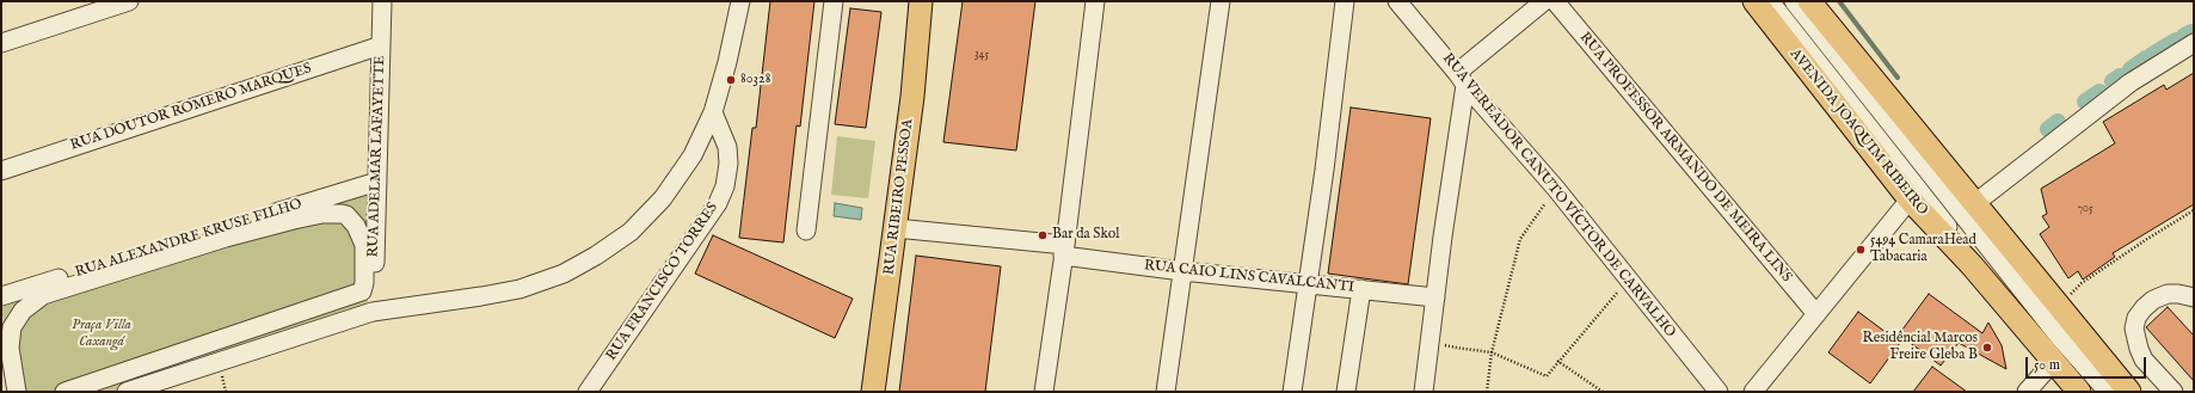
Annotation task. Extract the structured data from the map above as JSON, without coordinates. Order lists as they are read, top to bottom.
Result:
{
  "streets": {
    "main road": ["AVENIDA JOAQUIM RIBEIRO", "RUA RIBEIRO PESSOA"],
    "street": [
      "RUA DOUTOR ROMERO MARQUES",
      "RUA ADELMAR LAFAYETTE",
      "RUA PROFESSOR ARMANDO DE MEIRA LINS",
      "RUA VEREADOR CANUTO VÍCTOR DE CARVALHO",
      "RUA ALEXANDRE KRUSE FILHO",
      "RUA CAIO LINS CAVALCANTI",
      "RUA FRANCISCO TORRES"
    ]
  },
  "crossings": [
    ["RUA DOUTOR ROMERO MARQUES", "RUA ADELMAR LAFAYETTE"],
    ["RUA ADELMAR LAFAYETTE", "RUA ALEXANDRE KRUSE FILHO"],
    ["RUA RIBEIRO PESSOA", "RUA CAIO LINS CAVALCANTI"]
  ],
  "parks": ["Praça Villa Caxangá"],
  "places": [
    "80328",
    "Bar da Skol",
    "5494 CamaraHead Tabacaria",
    "Residêncial Marcos Freire Gleba B"
  ],
  "house_numbers": ["345", "705"],
  "scale_bar": "50 m"
}
